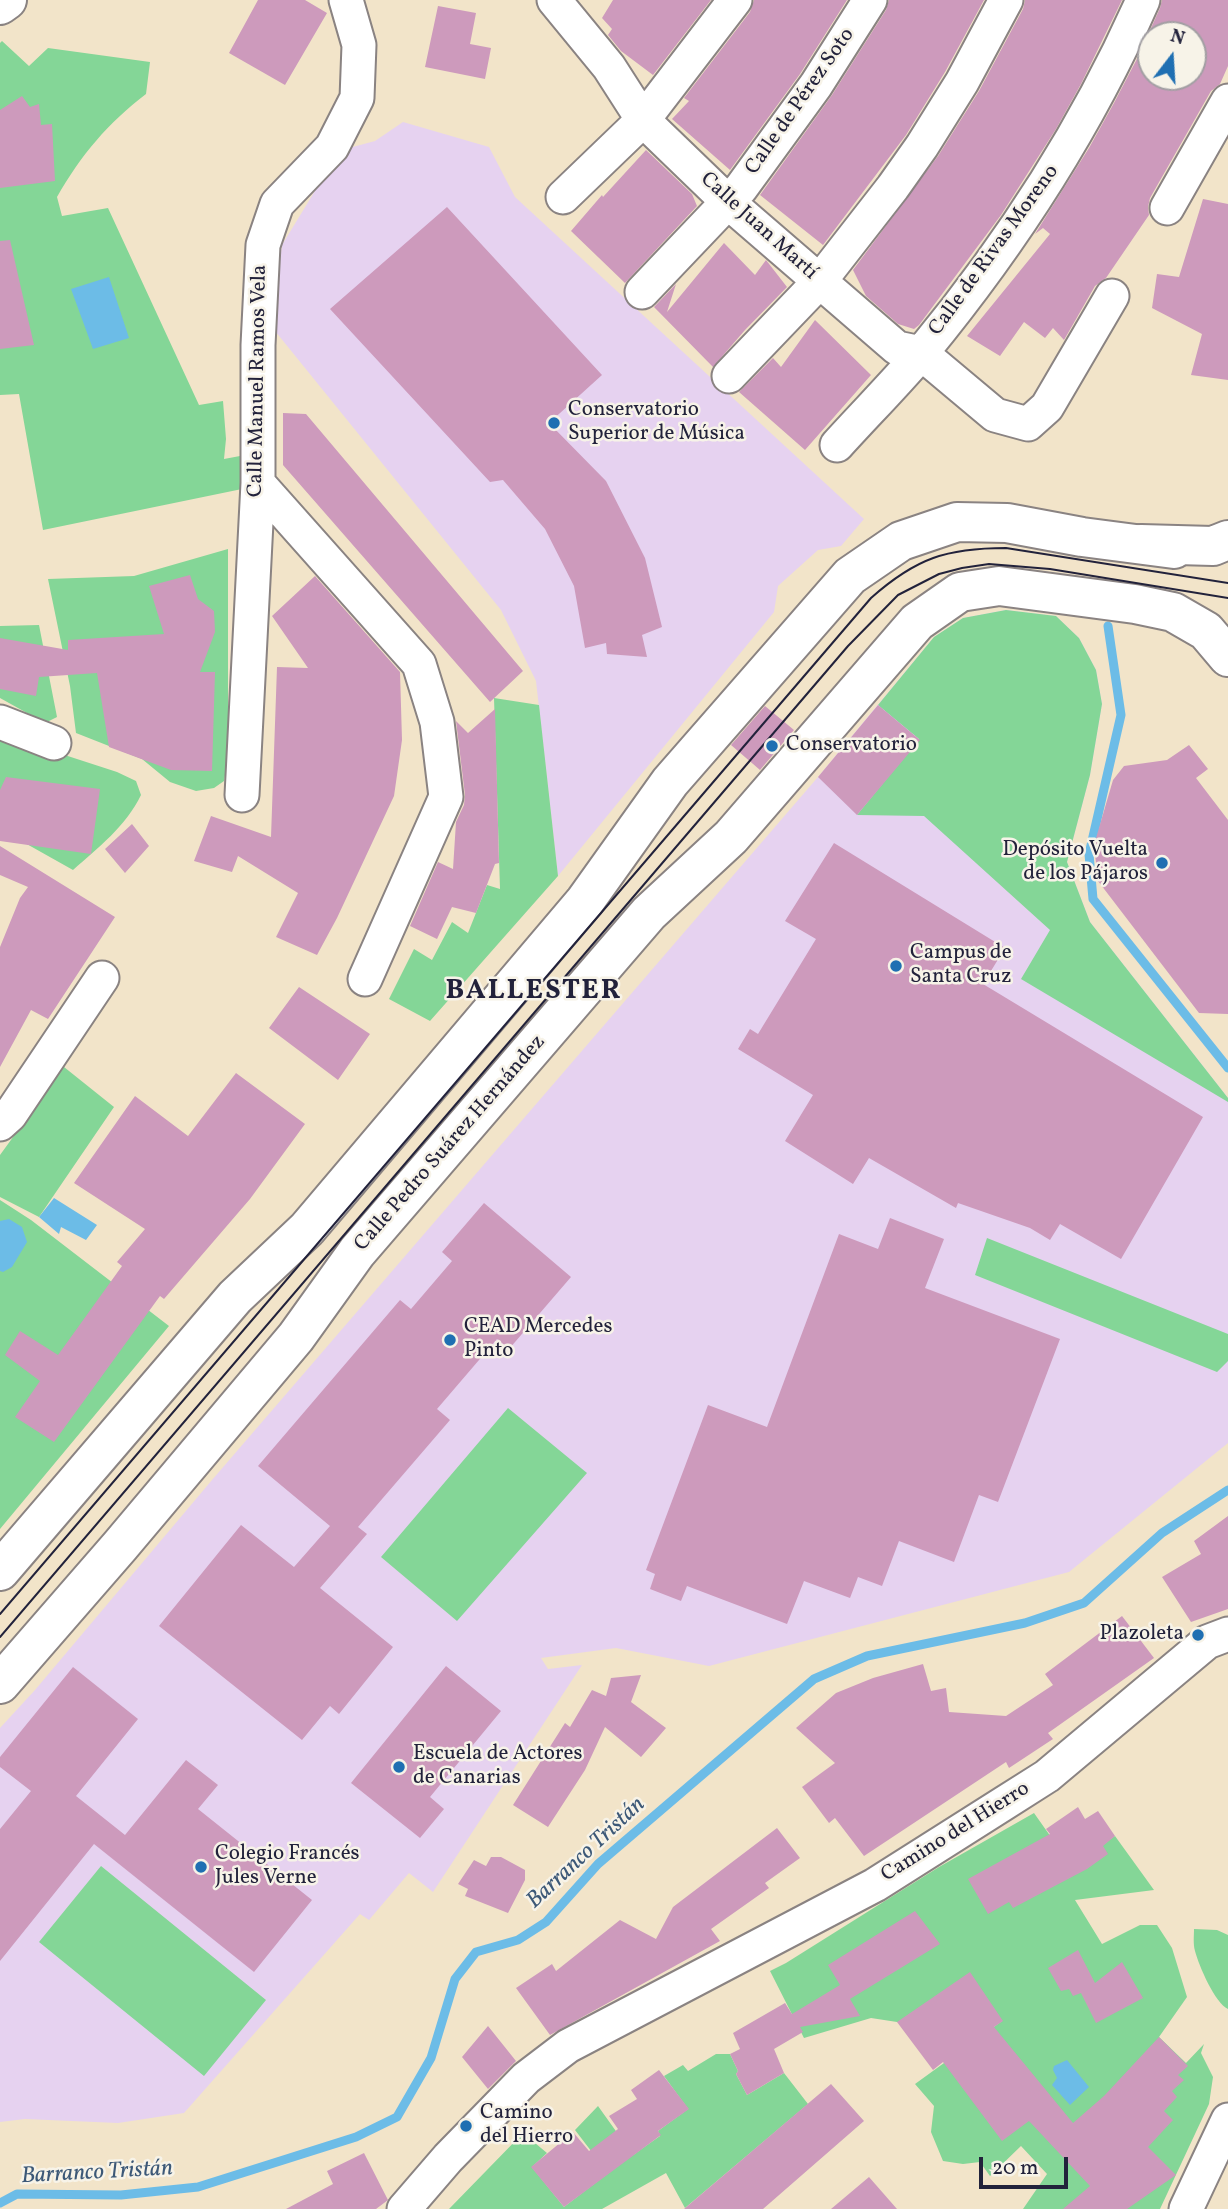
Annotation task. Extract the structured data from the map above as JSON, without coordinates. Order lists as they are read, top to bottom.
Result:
{
  "streets": {
    "street": [
      "Calle de Pérez Soto",
      "Calle Juan Martí",
      "Calle de Rivas Moreno",
      "Calle Manuel Ramos Vela",
      "Calle Pedro Suárez Hernández",
      "Camino del Hierro"
    ]
  },
  "crossings": [
    ["Calle de Pérez Soto", "Calle Juan Martí"],
    ["Calle Juan Martí", "Calle de Rivas Moreno"]
  ],
  "districts": ["BALLESTER"],
  "water": ["Barranco Tristán"],
  "places": [
    "Conservatorio Superior de Música",
    "Conservatorio",
    "Depósito Vuelta de los Pájaros",
    "Campus de Santa Cruz",
    "CEAD Mercedes Pinto",
    "Plazoleta",
    "Escuela de Actores de Canarias",
    "Colegio Francés Jules Verne",
    "Camino del Hierro"
  ],
  "scale_bar": "20 m",
  "north": "top"
}
